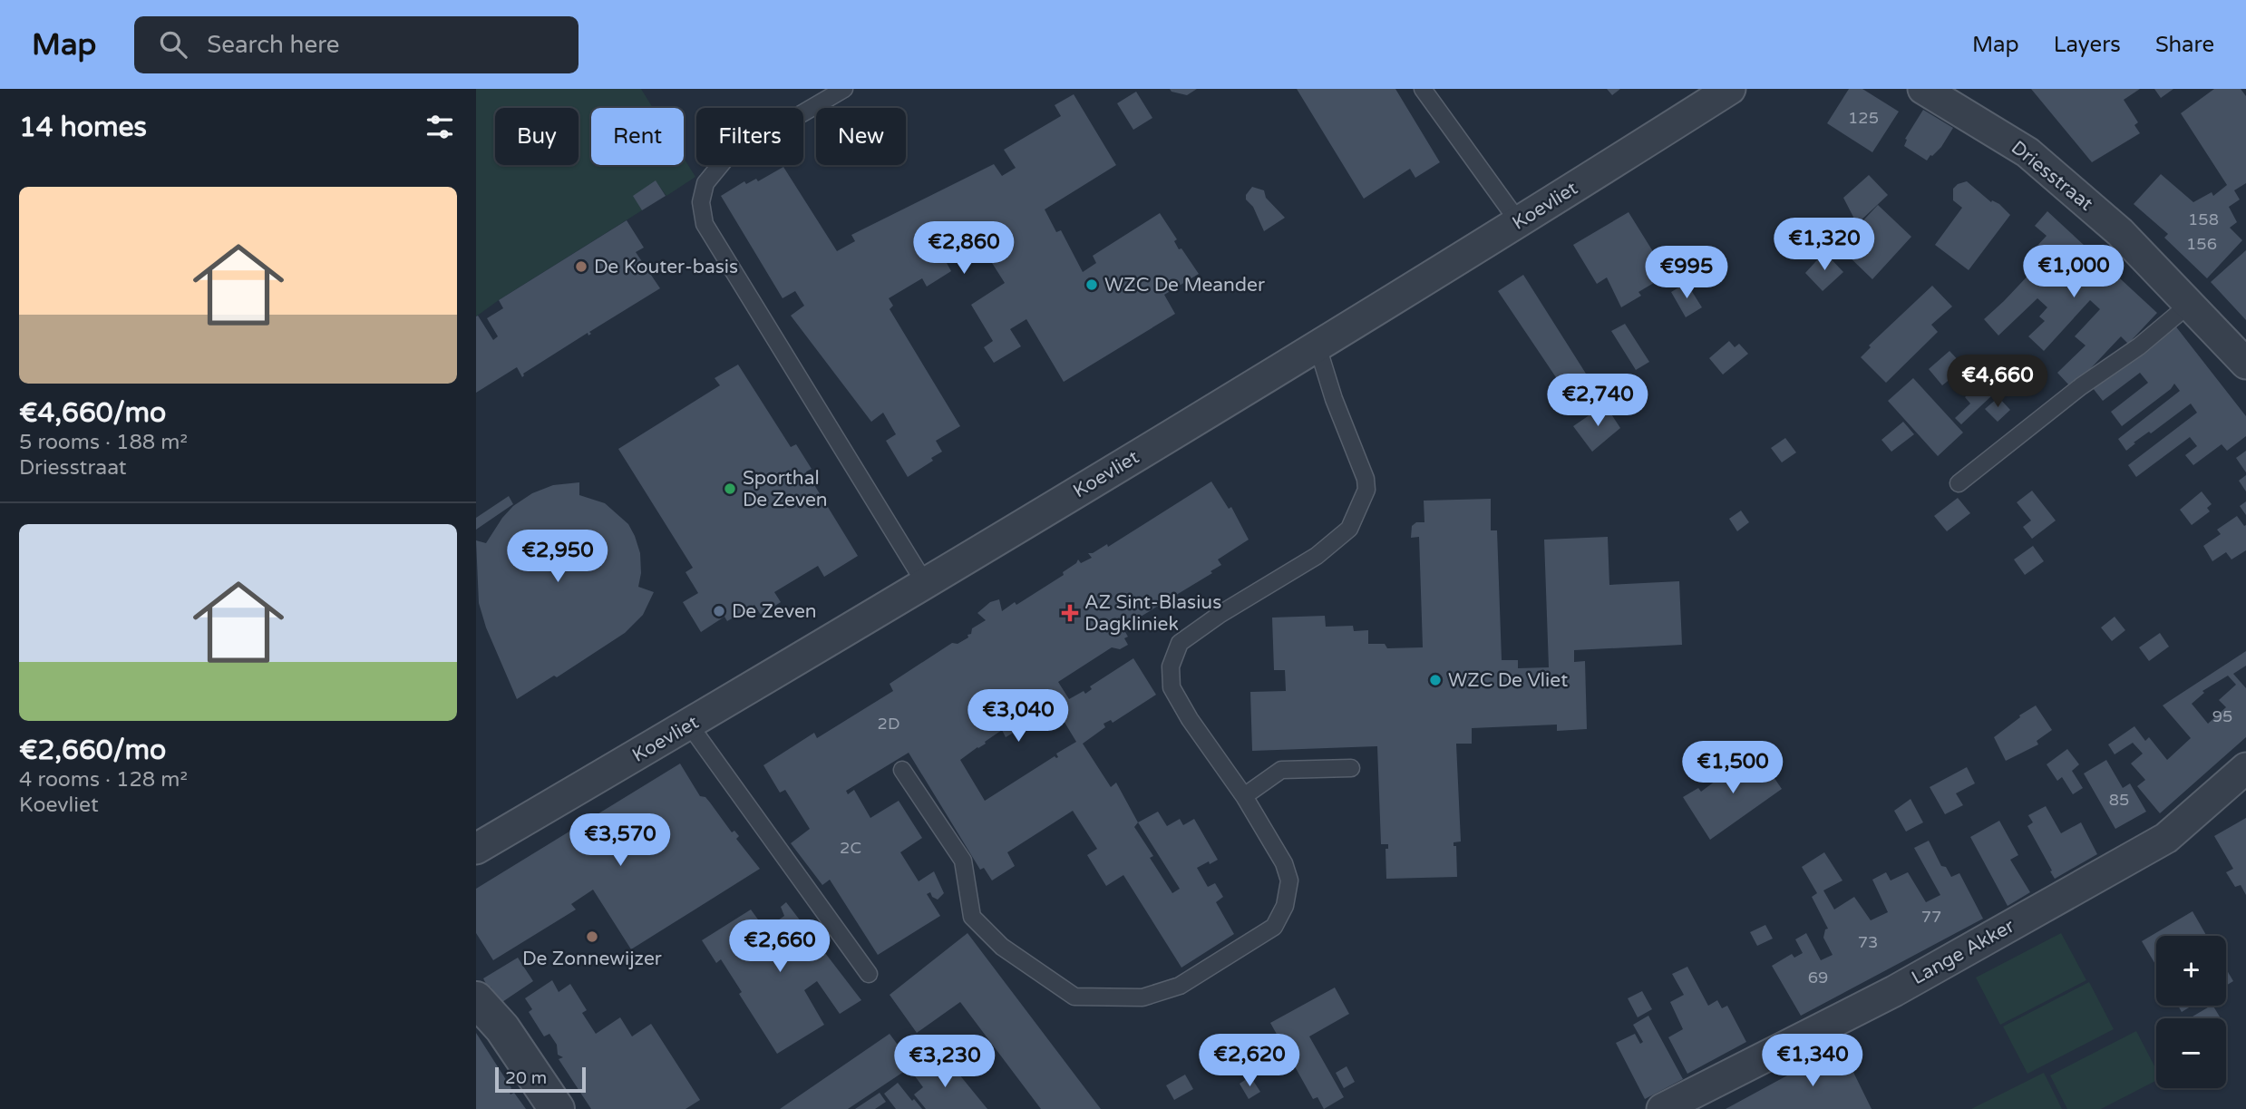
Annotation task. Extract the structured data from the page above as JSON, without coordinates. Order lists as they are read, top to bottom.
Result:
{
  "streets": {
    "street": ["Driesstraat", "Koevliet", "Lange Akker"]
  },
  "places": {
    "other": [
      "De Kouter-basis",
      "WZC De Meander",
      "Sporthal De Zeven",
      "De Zeven",
      "WZC De Vliet",
      "De Zonnewijzer"
    ],
    "health": ["AZ Sint-Blasius Dagkliniek"]
  },
  "house_numbers": [
    "125",
    "158",
    "156",
    "95",
    "2D",
    "85",
    "2C",
    "77",
    "73",
    "69"
  ],
  "scale_bar": "20 m",
  "page": {
    "header": "Map",
    "search": "Search here",
    "nav": ["Map", "Layers", "Share"],
    "heading": "14 homes",
    "chip": [
      "Buy",
      "Rent",
      "Filters",
      "New"
    ],
    "list": [
      {
        "name": "€4,660/mo",
        "note": "5 rooms · 188 m² · Driesstraat"
      },
      {
        "name": "€2,660/mo",
        "note": "4 rooms · 128 m² · Koevliet"
      }
    ],
    "price": [
      "€1,320",
      "€2,860",
      "€1,000",
      "€995",
      "€4,660",
      "€2,740",
      "€2,950",
      "€3,040",
      "€1,500",
      "€3,570",
      "€2,660",
      "€2,620",
      "€1,340",
      "€3,230"
    ],
    "map_buttons": ["+", "−"],
    "scale": "20 m"
  }
}
